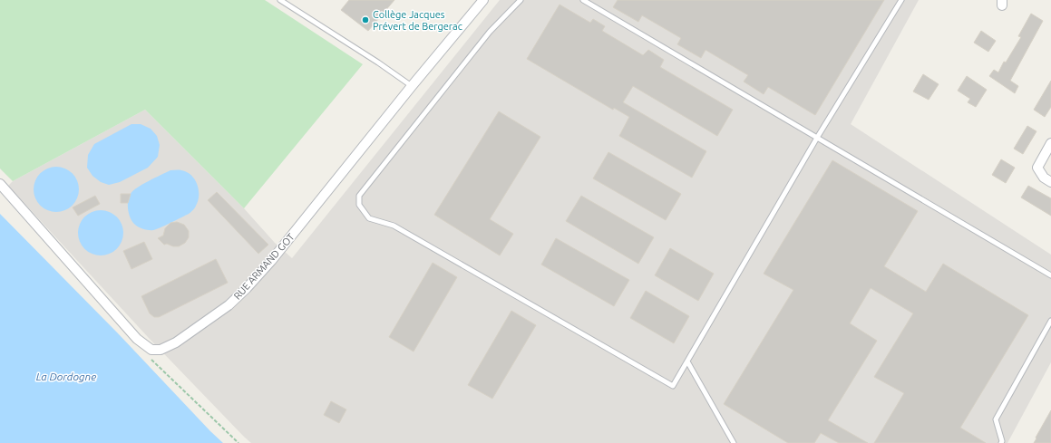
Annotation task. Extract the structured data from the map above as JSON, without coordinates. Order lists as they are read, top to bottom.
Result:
{
  "streets": {
    "street": ["RUE ARMAND GOT"]
  },
  "water": ["La Dordogne"],
  "places": ["Collège Jacques Prévert de Bergerac"]
}
